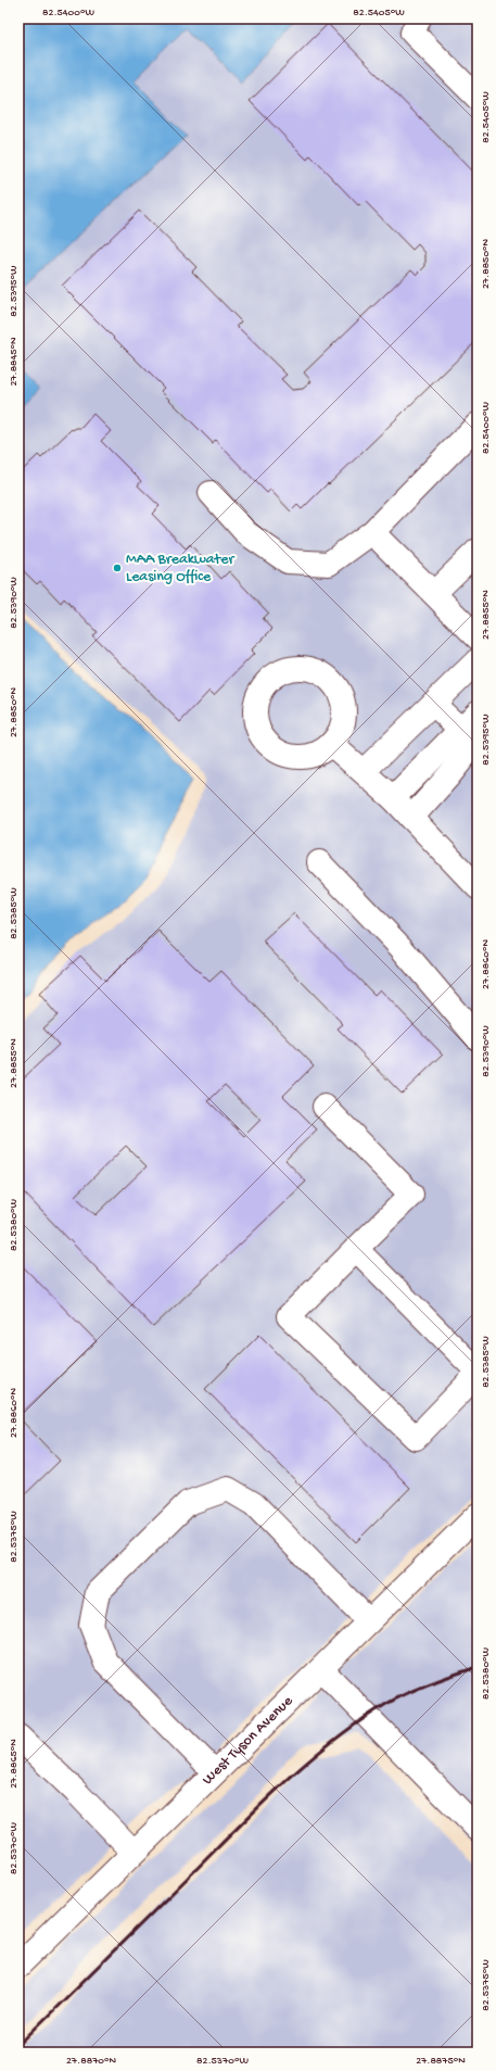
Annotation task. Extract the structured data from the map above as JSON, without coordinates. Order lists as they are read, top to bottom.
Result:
{
  "streets": {
    "street": ["West Tyson Avenue"]
  },
  "places": ["MAA Breakwater Leasing Office"],
  "coordinates": [
    "82.5400°W",
    "82.5405°W",
    "27.8850°N",
    "82.5395°W",
    "27.8845°N",
    "82.5390°W",
    "27.8855°N",
    "82.5385°W",
    "27.8860°N",
    "82.5380°W",
    "82.5375°W",
    "27.8865°N",
    "82.5370°W",
    "27.8870°N",
    "27.8875°N"
  ]
}
